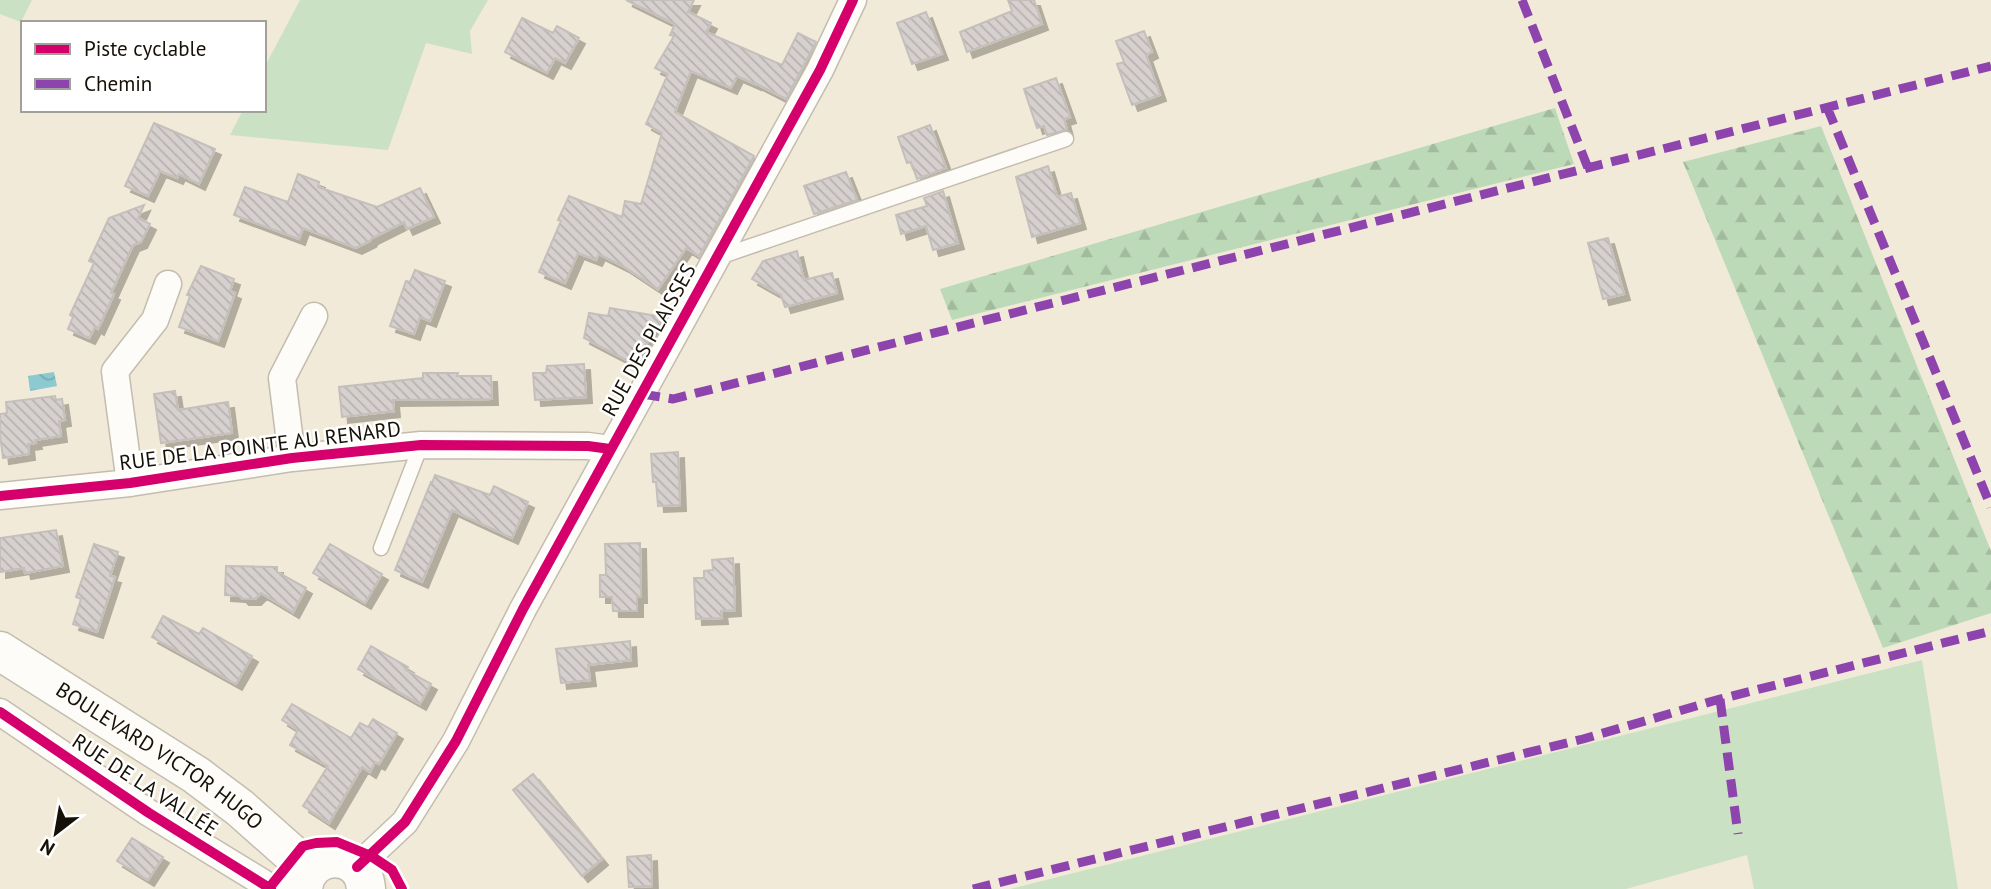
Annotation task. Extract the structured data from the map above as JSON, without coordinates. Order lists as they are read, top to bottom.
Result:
{
  "streets": {
    "main road": ["BOULEVARD VICTOR HUGO"],
    "street": ["RUE DES PLAISSES", "RUE DE LA POINTE AU RENARD", "RUE DE LA VALLÉE"]
  },
  "crossings": [
    ["RUE DES PLAISSES", "RUE DE LA POINTE AU RENARD"],
    ["BOULEVARD VICTOR HUGO", "RUE DE LA VALLÉE"]
  ],
  "legend": ["Piste cyclable", "Chemin"],
  "north": "bottom left"
}
